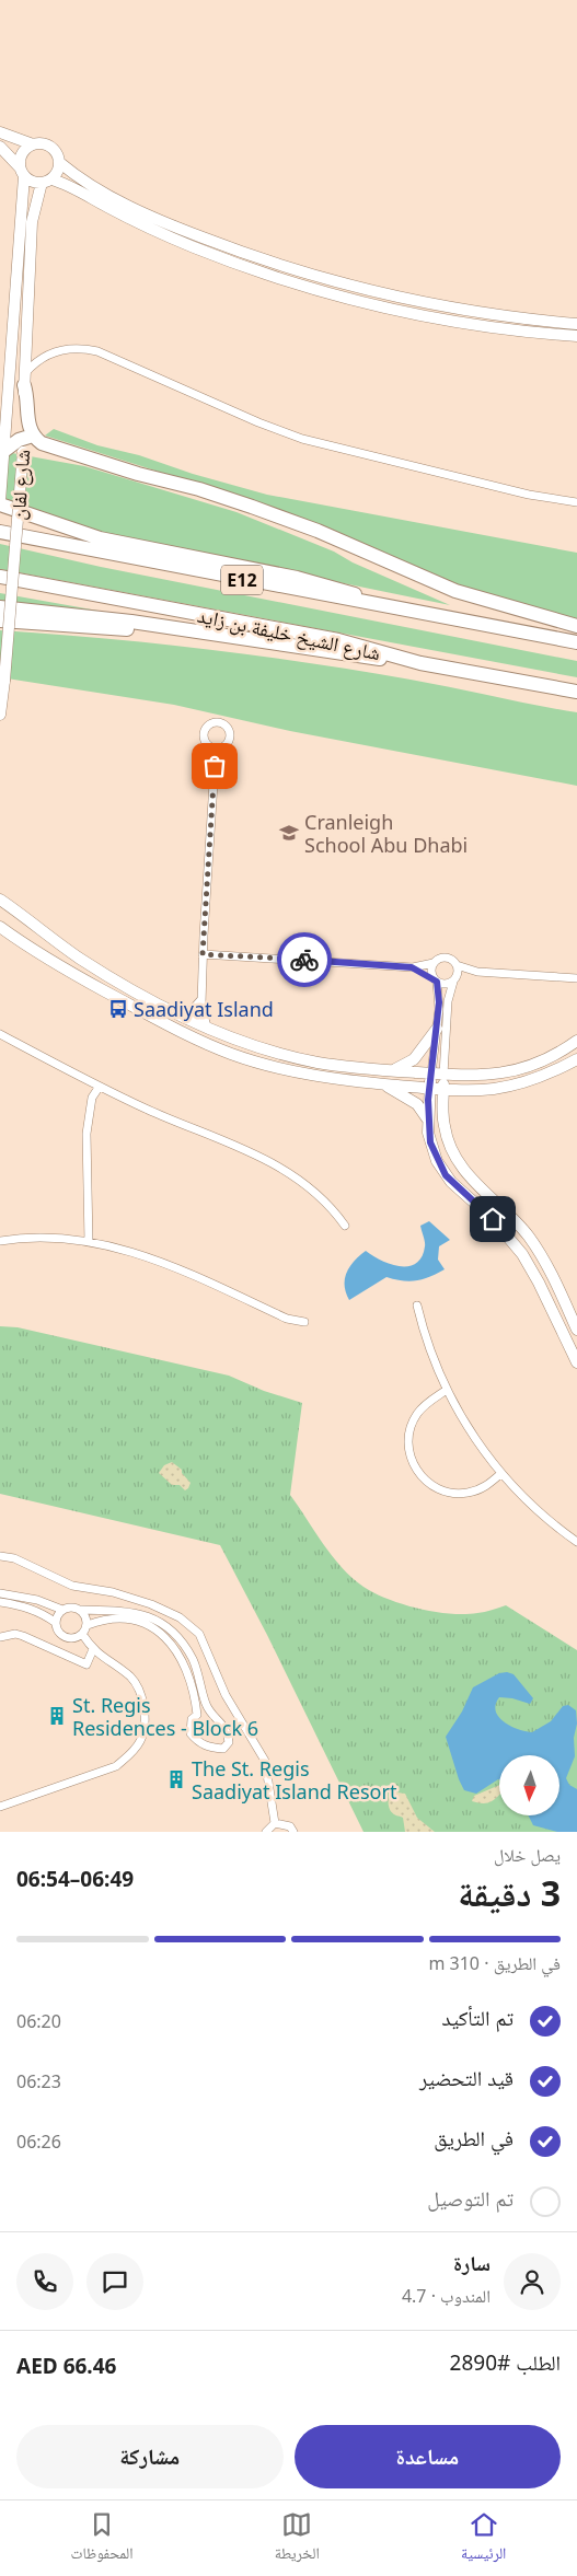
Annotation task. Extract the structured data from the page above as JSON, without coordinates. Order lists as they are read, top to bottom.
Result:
{
  "streets": {
    "highway": ["E12", "شارع الشيخ خليفة بن زايد"],
    "street": ["شارع لفان"]
  },
  "places": {
    "school or university": ["Cranleigh School Abu Dhabi"],
    "bus stop": ["Saadiyat Island"],
    "building": ["St. Regis Residences - Block 6", "The St. Regis Saadiyat Island Resort"]
  },
  "north": "bottom",
  "page": {
    "heading": ["3 دقيقة", "يصل خلال", "06:49–06:54"],
    "panel": [
      "سارة",
      "المندوب · 4.7",
      "الطلب #2890",
      "AED 66.46"
    ],
    "bar": "في الطريق · 310 m",
    "list": [
      ["تم التأكيد", "06:20"],
      ["قيد التحضير", "06:23"],
      ["في الطريق", "06:26"],
      "تم التوصيل"
    ],
    "buttons": ["مساعدة", "مشاركة"],
    "tabs": ["الرئيسية", "الخريطة", "المحفوظات"]
  }
}
